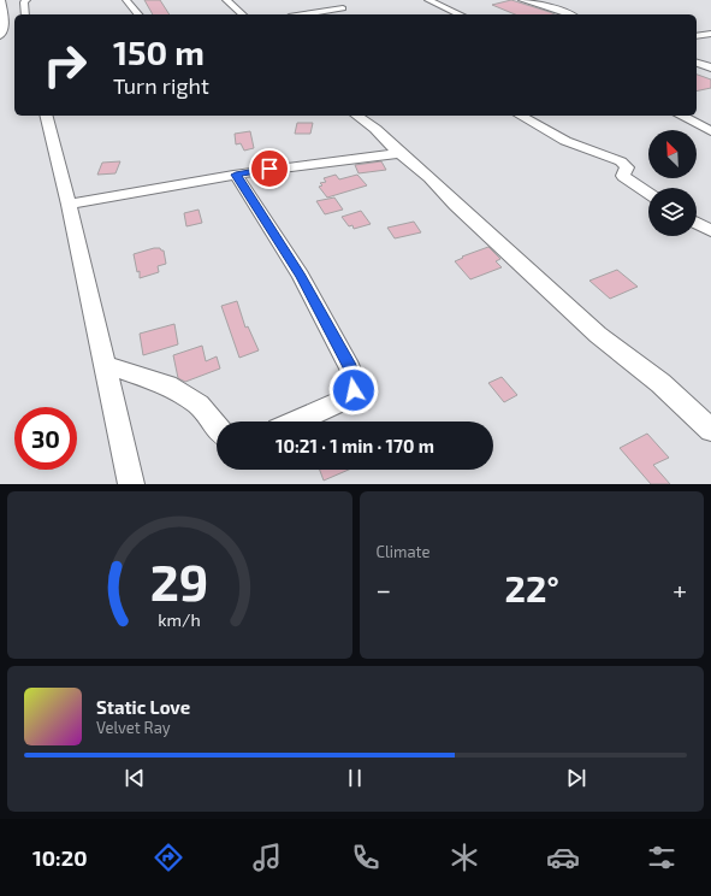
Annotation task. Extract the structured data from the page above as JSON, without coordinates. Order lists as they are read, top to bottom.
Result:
{
  "north": "top left",
  "page": {
    "turn": ["150 m", "Turn right"],
    "limit": "30",
    "trip": "10:21 · 1 min · 170 m",
    "tile": "Climate",
    "heat": ["−", "22°", "+"],
    "song": ["Static Love", "Velvet Ray"],
    "tabs": "10:20",
    "gauge": ["29", "km/h"]
  }
}
